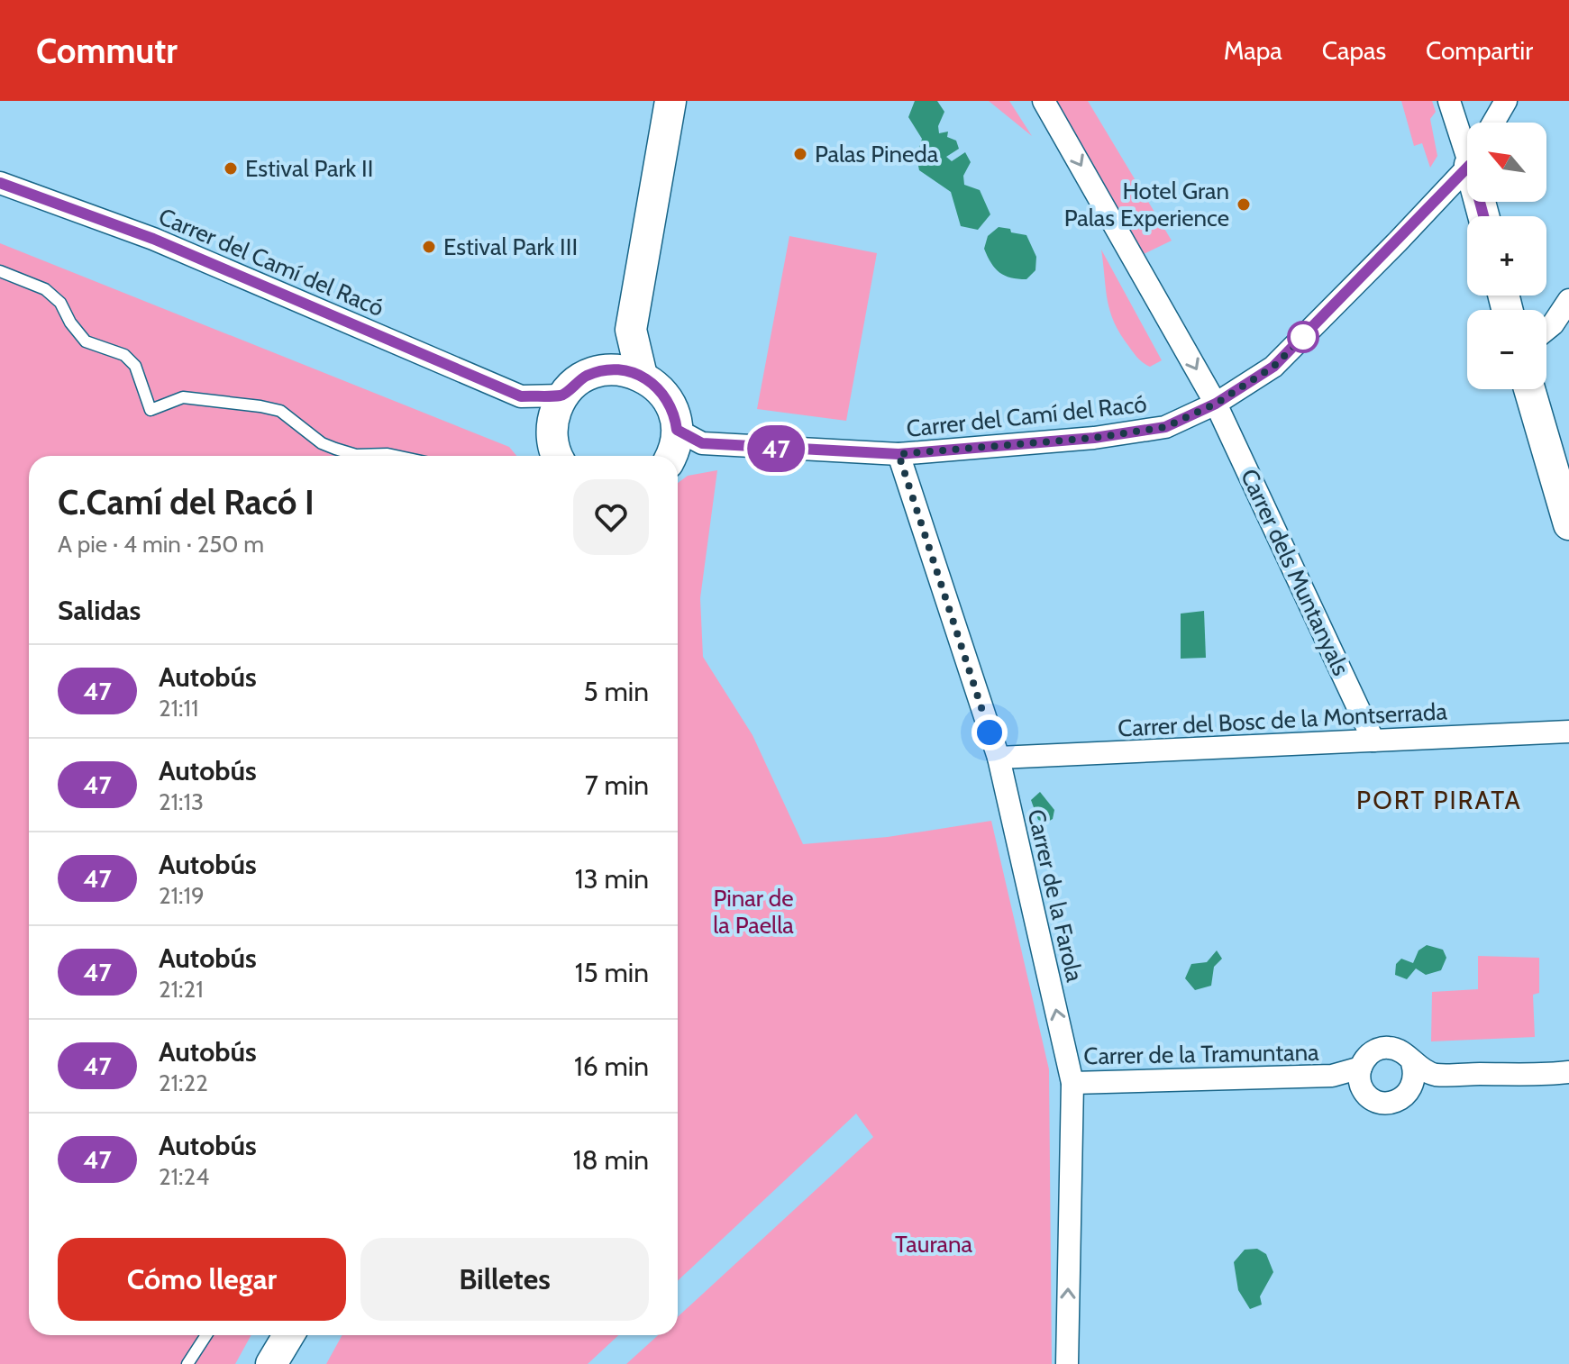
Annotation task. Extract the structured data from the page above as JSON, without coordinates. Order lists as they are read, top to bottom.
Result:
{
  "streets": {
    "street": [
      "Carrer del Camí del Racó",
      "Carrer dels Muntanyals",
      "Carrer del Bosc de la Montserrada",
      "Carrer de la Farola",
      "Carrer de la Tramuntana"
    ]
  },
  "crossings": [
    ["Carrer del Camí del Racó", "Carrer dels Muntanyals"],
    ["Carrer del Camí del Racó", "Carrer de la Farola"],
    ["Carrer dels Muntanyals", "Carrer del Bosc de la Montserrada"],
    ["Carrer del Bosc de la Montserrada", "Carrer de la Farola"],
    ["Carrer de la Farola", "Carrer de la Tramuntana"]
  ],
  "one_way": ["Carrer dels Muntanyals", "Carrer de la Farola"],
  "districts": ["PORT PIRATA"],
  "parks": ["Pinar de la Paella", "Taurana"],
  "places": [
    "Palas Pineda",
    "Estival Park II",
    "Hotel Gran Palas Experience",
    "Estival Park III"
  ],
  "lines": ["bus line 47"],
  "north": "top left",
  "page": {
    "header": "Commutr",
    "nav": ["Mapa", "Capas", "Compartir"],
    "on_map": "47",
    "map_buttons": ["+", "−"],
    "heading": [
      ["C.Camí del Racó I", "A pie · 4 min · 250 m"],
      "Salidas"
    ],
    "list": [
      {
        "mark": "47",
        "name": "Autobús",
        "note": "21:11",
        "value": "5 min"
      },
      {
        "mark": "47",
        "name": "Autobús",
        "note": "21:13",
        "value": "7 min"
      },
      {
        "mark": "47",
        "name": "Autobús",
        "note": "21:19",
        "value": "13 min"
      },
      {
        "mark": "47",
        "name": "Autobús",
        "note": "21:21",
        "value": "15 min"
      },
      {
        "mark": "47",
        "name": "Autobús",
        "note": "21:22",
        "value": "16 min"
      },
      {
        "mark": "47",
        "name": "Autobús",
        "note": "21:24",
        "value": "18 min"
      }
    ],
    "buttons": ["Cómo llegar", "Billetes"]
  }
}
